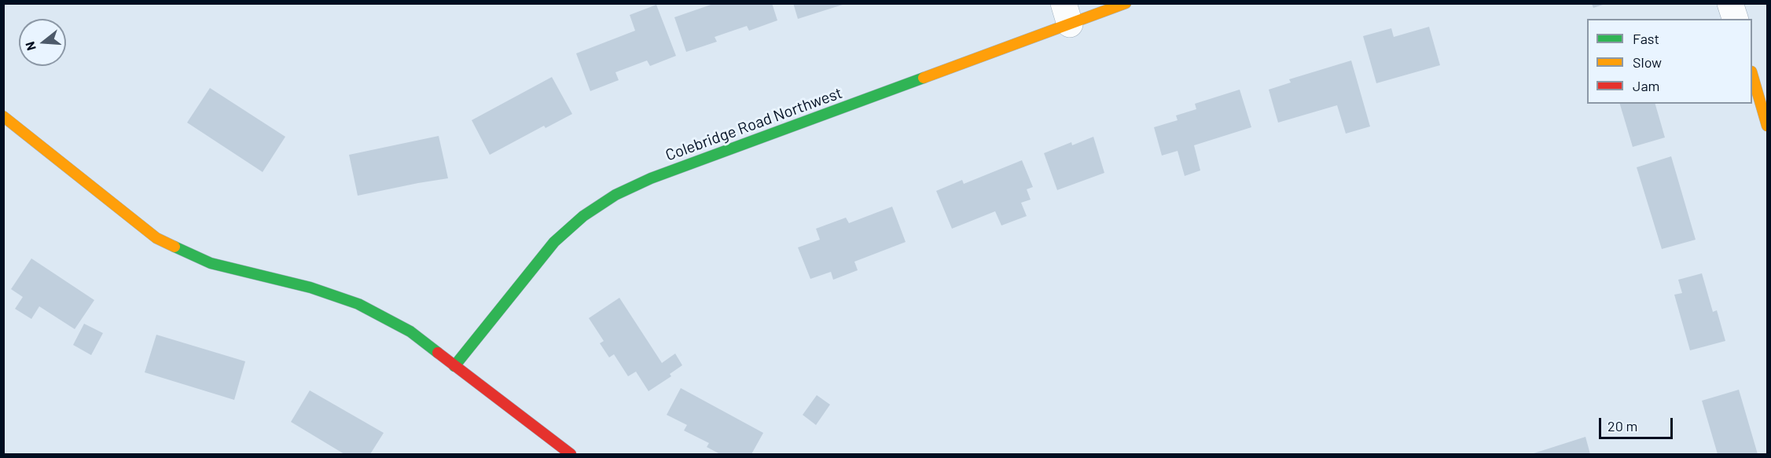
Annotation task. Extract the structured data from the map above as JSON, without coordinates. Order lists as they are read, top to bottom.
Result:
{
  "streets": {
    "street": ["Colebridge Road Northwest"]
  },
  "legend": ["Fast", "Slow", "Jam"],
  "scale_bar": "20 m",
  "north": "left"
}
